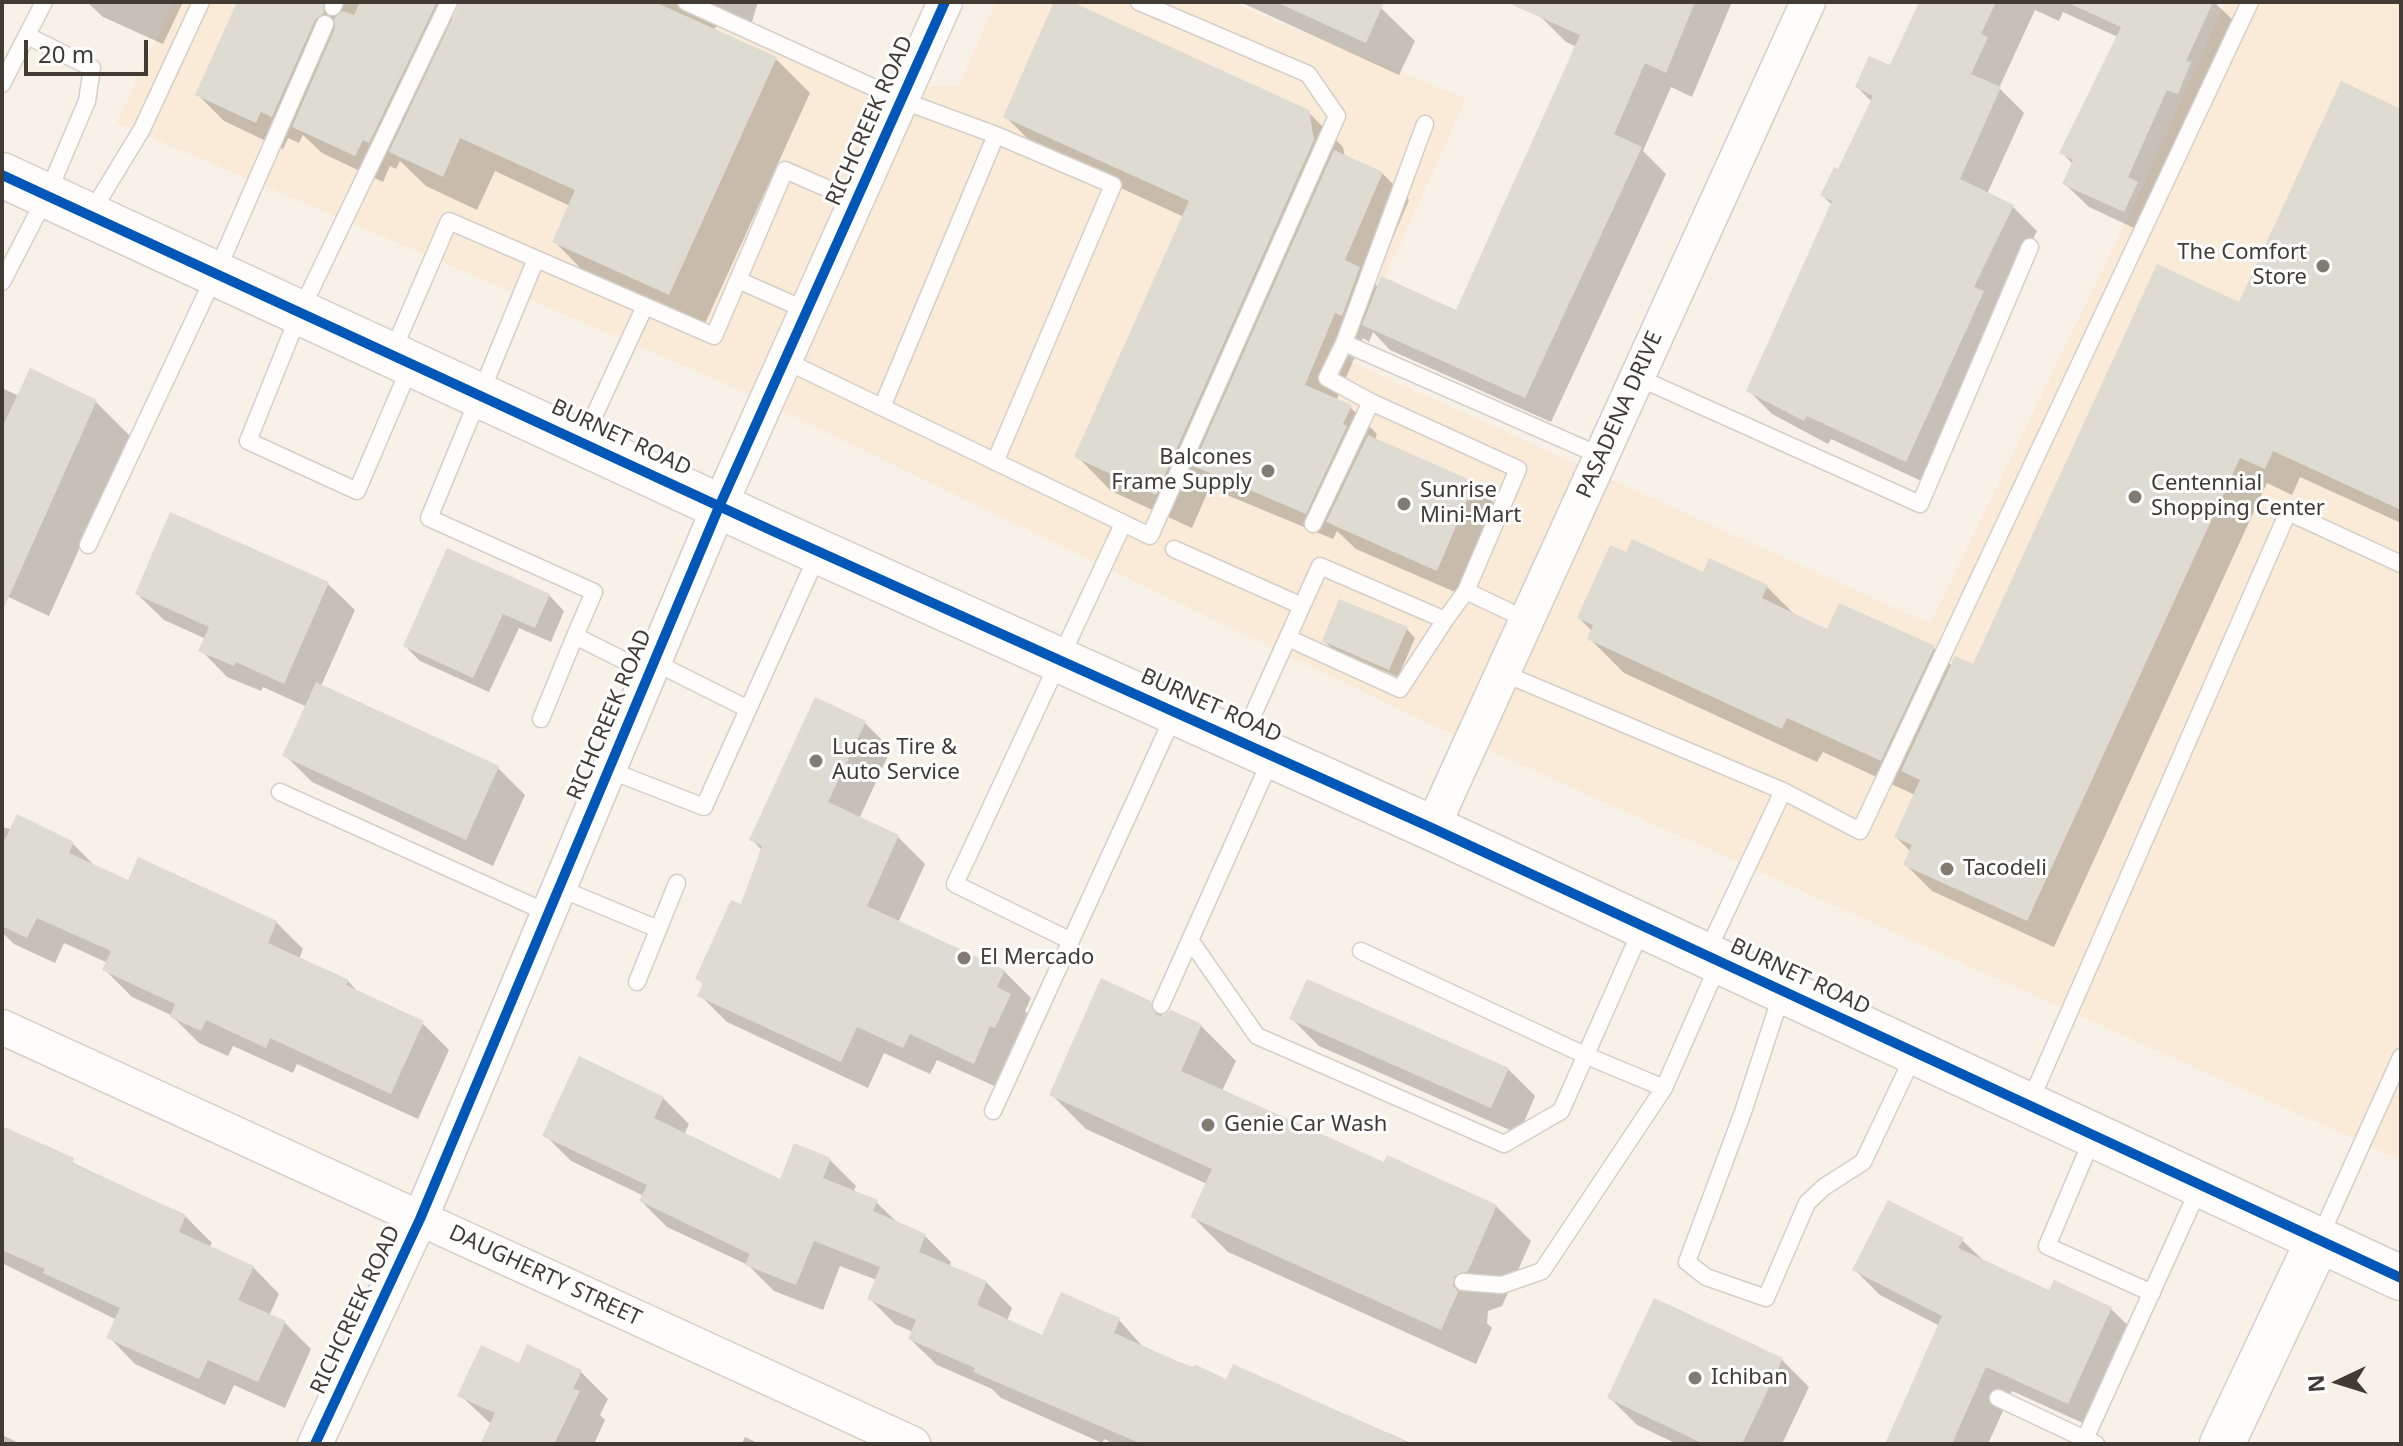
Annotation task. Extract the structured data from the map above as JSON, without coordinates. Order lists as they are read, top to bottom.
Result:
{
  "streets": {
    "main road": ["BURNET ROAD"],
    "street": ["RICHCREEK ROAD", "PASADENA DRIVE", "DAUGHERTY STREET"]
  },
  "crossings": [
    ["RICHCREEK ROAD", "BURNET ROAD"],
    ["RICHCREEK ROAD", "DAUGHERTY STREET"],
    ["PASADENA DRIVE", "BURNET ROAD"]
  ],
  "places": [
    "The Comfort Store",
    "Balcones Frame Supply",
    "Centennial Shopping Center",
    "Sunrise Mini-Mart",
    "Lucas Tire & Auto Service",
    "Tacodeli",
    "El Mercado",
    "Genie Car Wash",
    "Ichiban"
  ],
  "scale_bar": "20 m",
  "north": "left"
}
